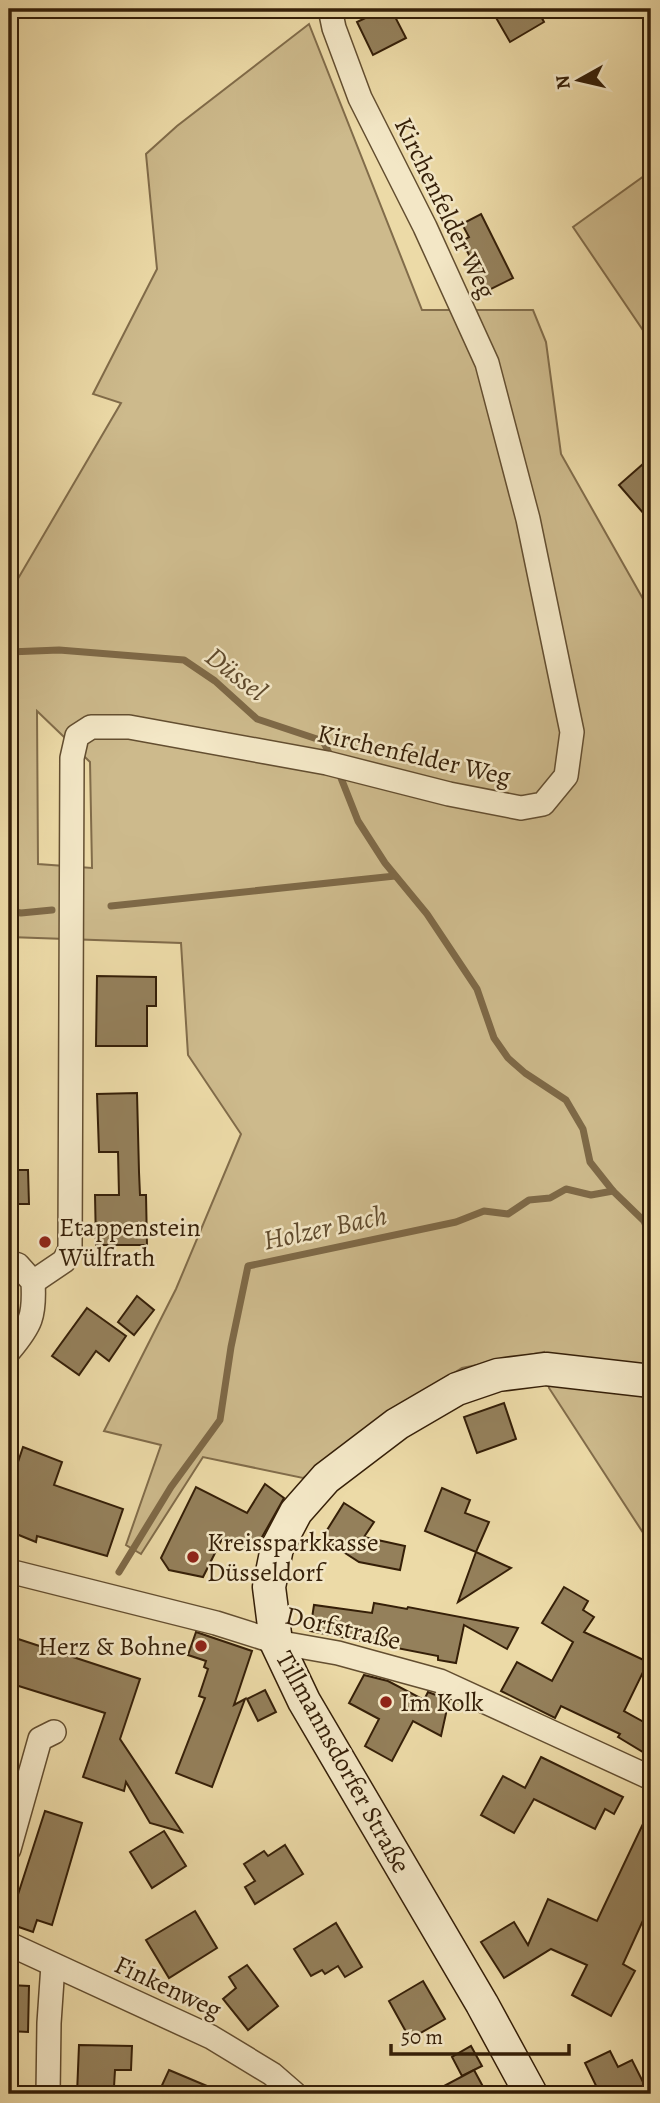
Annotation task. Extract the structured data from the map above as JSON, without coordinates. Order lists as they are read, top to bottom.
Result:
{
  "streets": {
    "main road": ["Tillmannsdorfer Straße"],
    "street": ["Kirchenfelder Weg", "Dorfstraße", "Finkenweg"]
  },
  "crossings": [
    ["Dorfstraße", "Tillmannsdorfer Straße"]
  ],
  "water": ["Düssel", "Holzer Bach"],
  "places": [
    "Etappenstein Wülfrath",
    "Kreissparkkasse Düsseldorf",
    "Herz & Bohne",
    "Im Kolk"
  ],
  "scale_bar": "50 m",
  "north": "left"
}
